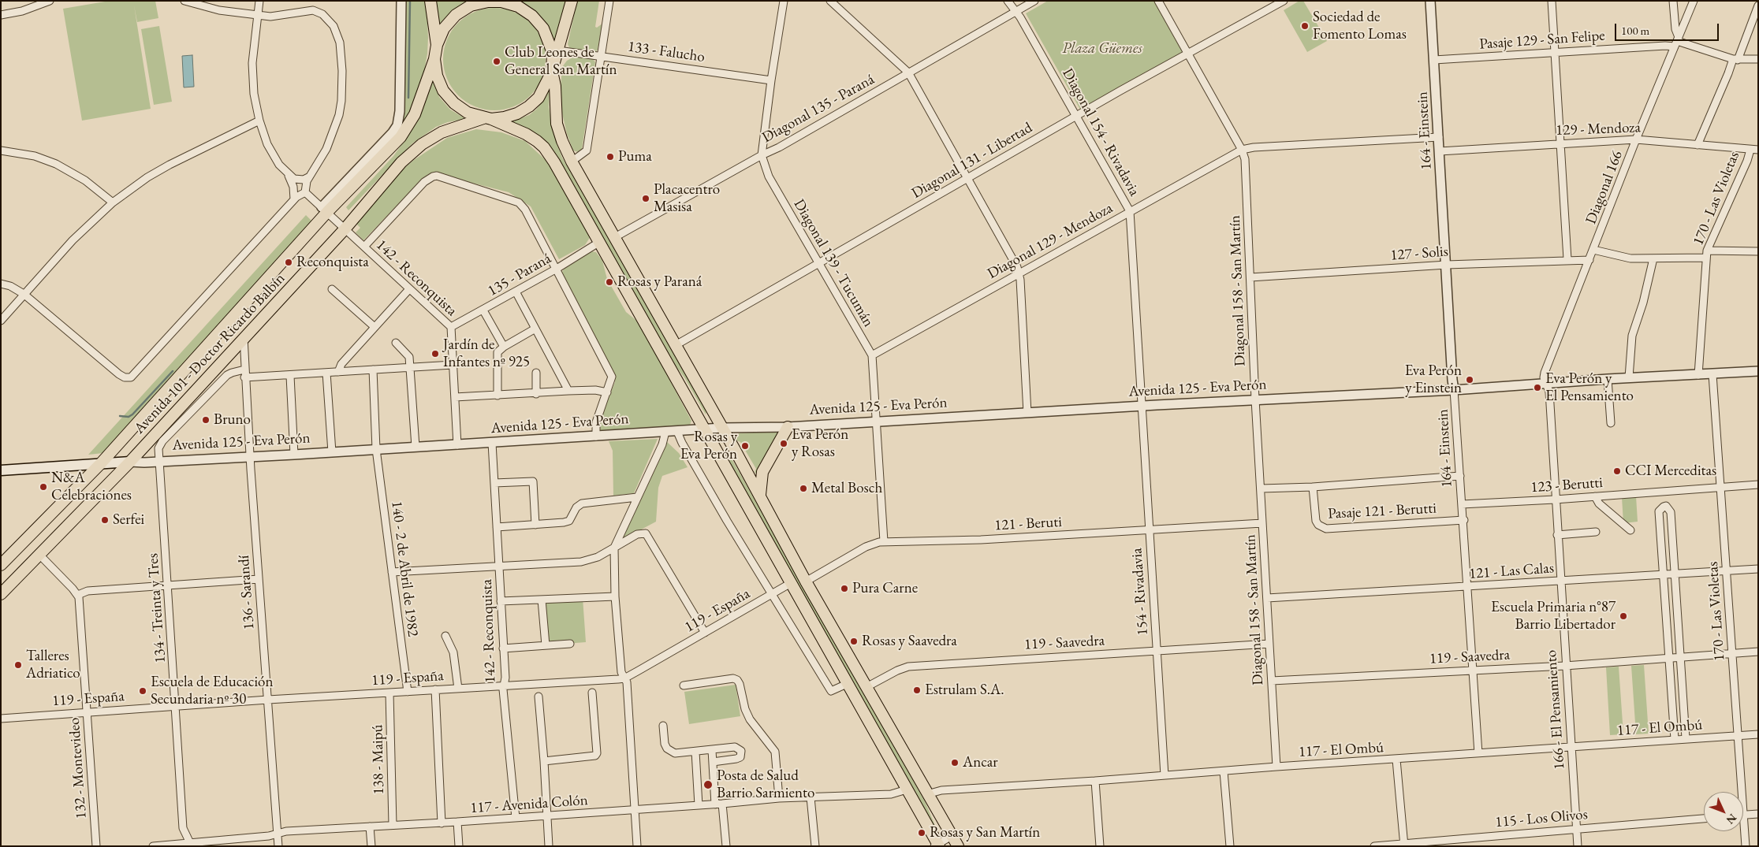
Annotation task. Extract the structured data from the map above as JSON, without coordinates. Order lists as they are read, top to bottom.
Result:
{
  "streets": {
    "main road": ["Avenida 101 - Doctor Ricardo Balbín", "Avenida 125 - Eva Perón"],
    "street": [
      "Pasaje 129 - San Felipe",
      "133 - Falucho",
      "Diagonal 135 - Paraná",
      "129 - Mendoza",
      "164 - Einstein",
      "Diagonal 154 - Rivadavia",
      "Diagonal 131 - Libertad",
      "Diagonal 166",
      "170 - Las Violetas",
      "Diagonal 129 - Mendoza",
      "127 - Solis",
      "Diagonal 139 - Tucumán",
      "135 - Paraná",
      "142 - Reconquista",
      "Diagonal 158 - San Martín",
      "123 - Berutti",
      "Pasaje 121 - Berutti",
      "121 - Beruti",
      "140 - 2 de Abril de 1982",
      "121 - Las Calas",
      "154 - Rivadavia",
      "136 - Sarandí",
      "134 - Treinta y Tres",
      "119 - España",
      "119 - Saavedra",
      "166 - El Pensamiento",
      "117 - El Ombú",
      "138 - Maipú",
      "132 - Montevideo",
      "117 - Avenida Colón",
      "115 - Los Olivos"
    ]
  },
  "crossings": [
    ["Pasaje 129 - San Felipe", "164 - Einstein"],
    ["Pasaje 129 - San Felipe", "Diagonal 166"],
    ["133 - Falucho", "Diagonal 139 - Tucumán"],
    ["Diagonal 135 - Paraná", "Diagonal 154 - Rivadavia"],
    ["Diagonal 135 - Paraná", "Diagonal 139 - Tucumán"],
    ["129 - Mendoza", "164 - Einstein"],
    ["129 - Mendoza", "Diagonal 166"],
    ["129 - Mendoza", "170 - Las Violetas"],
    ["164 - Einstein", "127 - Solis"],
    ["164 - Einstein", "Avenida 125 - Eva Perón"],
    ["164 - Einstein", "123 - Berutti"],
    ["164 - Einstein", "Pasaje 121 - Berutti"],
    ["164 - Einstein", "121 - Las Calas"],
    ["164 - Einstein", "119 - Saavedra"],
    ["164 - Einstein", "117 - El Ombú"],
    ["Diagonal 154 - Rivadavia", "Diagonal 131 - Libertad"],
    ["Diagonal 154 - Rivadavia", "Diagonal 129 - Mendoza"],
    ["Diagonal 154 - Rivadavia", "Avenida 125 - Eva Perón"],
    ["Diagonal 154 - Rivadavia", "154 - Rivadavia"],
    ["Diagonal 131 - Libertad", "Diagonal 139 - Tucumán"],
    ["Diagonal 131 - Libertad", "Diagonal 158 - San Martín"],
    ["Diagonal 166", "127 - Solis"],
    ["Diagonal 166", "Avenida 125 - Eva Perón"],
    ["Diagonal 166", "166 - El Pensamiento"],
    ["170 - Las Violetas", "Avenida 125 - Eva Perón"],
    ["170 - Las Violetas", "123 - Berutti"],
    ["170 - Las Violetas", "121 - Las Calas"],
    ["170 - Las Violetas", "119 - Saavedra"],
    ["170 - Las Violetas", "117 - El Ombú"],
    ["Diagonal 129 - Mendoza", "Diagonal 139 - Tucumán"],
    ["Diagonal 129 - Mendoza", "Diagonal 158 - San Martín"],
    ["127 - Solis", "Diagonal 158 - San Martín"],
    ["Diagonal 139 - Tucumán", "Avenida 125 - Eva Perón"],
    ["Diagonal 139 - Tucumán", "121 - Beruti"],
    ["135 - Paraná", "142 - Reconquista"],
    ["142 - Reconquista", "Avenida 101 - Doctor Ricardo Balbín"],
    ["142 - Reconquista", "Avenida 125 - Eva Perón"],
    ["142 - Reconquista", "134 - Treinta y Tres"],
    ["142 - Reconquista", "119 - España"],
    ["142 - Reconquista", "117 - Avenida Colón"],
    ["Diagonal 158 - San Martín", "Avenida 125 - Eva Perón"],
    ["Diagonal 158 - San Martín", "121 - Beruti"],
    ["Diagonal 158 - San Martín", "121 - Las Calas"],
    ["Diagonal 158 - San Martín", "119 - Saavedra"],
    ["Diagonal 158 - San Martín", "117 - El Ombú"],
    ["Avenida 101 - Doctor Ricardo Balbín", "Avenida 125 - Eva Perón"],
    ["Avenida 101 - Doctor Ricardo Balbín", "136 - Sarandí"],
    ["Avenida 125 - Eva Perón", "140 - 2 de Abril de 1982"],
    ["Avenida 125 - Eva Perón", "154 - Rivadavia"],
    ["Avenida 125 - Eva Perón", "136 - Sarandí"],
    ["Avenida 125 - Eva Perón", "134 - Treinta y Tres"],
    ["Avenida 125 - Eva Perón", "166 - El Pensamiento"],
    ["123 - Berutti", "166 - El Pensamiento"],
    ["121 - Beruti", "154 - Rivadavia"],
    ["140 - 2 de Abril de 1982", "134 - Treinta y Tres"],
    ["140 - 2 de Abril de 1982", "119 - España"],
    ["121 - Las Calas", "166 - El Pensamiento"],
    ["154 - Rivadavia", "119 - Saavedra"],
    ["154 - Rivadavia", "117 - El Ombú"],
    ["136 - Sarandí", "134 - Treinta y Tres"],
    ["136 - Sarandí", "119 - España"],
    ["136 - Sarandí", "117 - Avenida Colón"],
    ["134 - Treinta y Tres", "119 - España"],
    ["134 - Treinta y Tres", "117 - Avenida Colón"],
    ["119 - España", "138 - Maipú"],
    ["119 - España", "132 - Montevideo"],
    ["119 - Saavedra", "166 - El Pensamiento"],
    ["166 - El Pensamiento", "117 - El Ombú"],
    ["166 - El Pensamiento", "115 - Los Olivos"],
    ["138 - Maipú", "117 - Avenida Colón"]
  ],
  "parks": ["Plaza Güemes"],
  "places": [
    "Sociedad de Fomento Lomas",
    "Club Leones de General San Martín",
    "Puma",
    "Placacentro Masisa",
    "Reconquista",
    "Rosas y Paraná",
    "Jardín de Infantes nº 925",
    "Eva Perón y Einstein",
    "Eva Perón y El Pensamiento",
    "Bruno",
    "Eva Perón y Rosas",
    "Rosas y Eva Perón",
    "CCI Merceditas",
    "N&A Celebraciones",
    "Metal Bosch",
    "Serfei",
    "Pura Carne",
    "Escuela Primaria n°87 Barrio Libertador",
    "Rosas y Saavedra",
    "Talleres Adriatico",
    "Estrulam S.A.",
    "Escuela de Educación Secundaria nº 30",
    "Ancar",
    "Posta de Salud Barrio Sarmiento",
    "Rosas y San Martín"
  ],
  "scale_bar": "100 m",
  "north": "bottom right"
}
